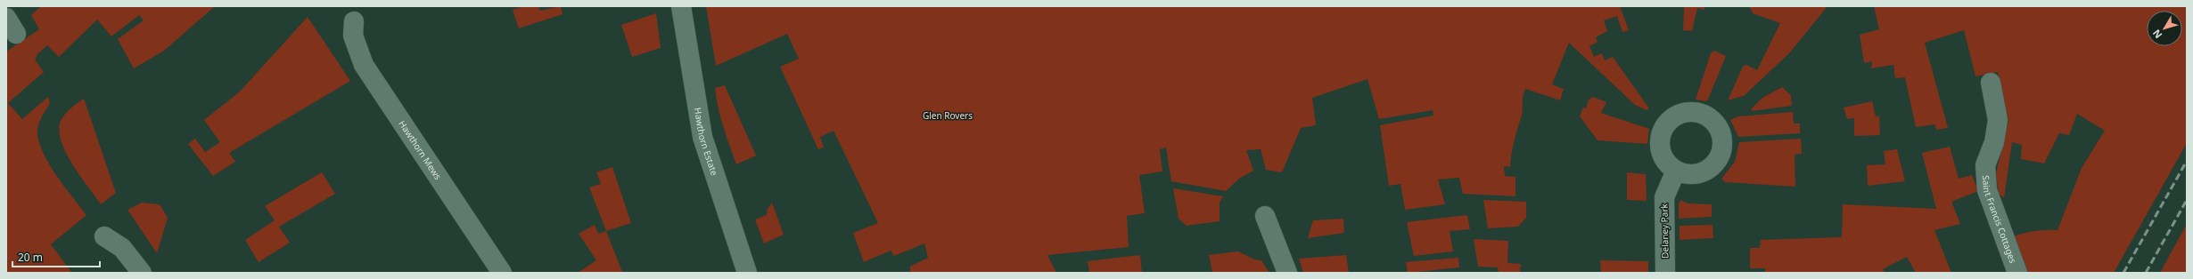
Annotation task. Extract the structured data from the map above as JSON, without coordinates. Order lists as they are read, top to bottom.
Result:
{
  "streets": {
    "street": [
      "Hawthorn Estate",
      "Hawthorn Mews",
      "Saint Francis Cottages",
      "Delaney Park"
    ]
  },
  "parks": ["Glen Rovers"],
  "scale_bar": "20 m",
  "north": "bottom left"
}
